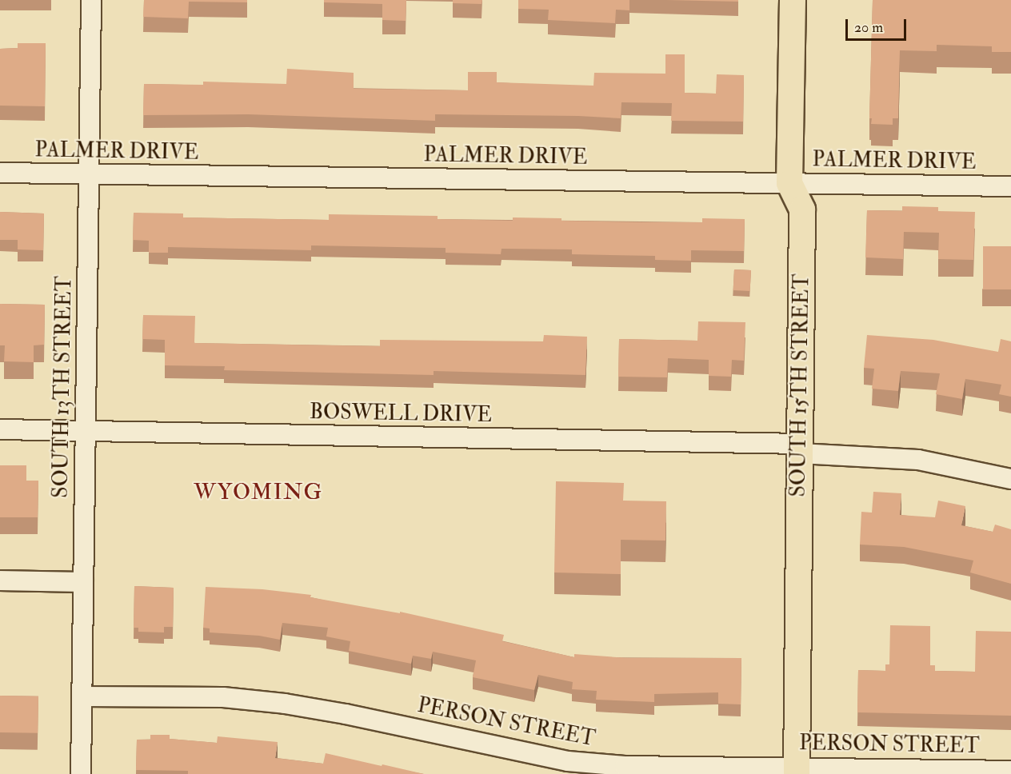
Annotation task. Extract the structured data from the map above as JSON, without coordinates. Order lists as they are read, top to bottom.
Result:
{
  "streets": {
    "main road": ["SOUTH 15TH STREET"],
    "street": [
      "PALMER DRIVE",
      "SOUTH 13TH STREET",
      "BOSWELL DRIVE",
      "PERSON STREET"
    ]
  },
  "crossings": [
    ["PALMER DRIVE", "SOUTH 15TH STREET"],
    ["PALMER DRIVE", "SOUTH 13TH STREET"],
    ["SOUTH 15TH STREET", "BOSWELL DRIVE"],
    ["SOUTH 15TH STREET", "PERSON STREET"],
    ["SOUTH 13TH STREET", "BOSWELL DRIVE"],
    ["SOUTH 13TH STREET", "PERSON STREET"]
  ],
  "districts": ["WYOMING"],
  "scale_bar": "20 m"
}
